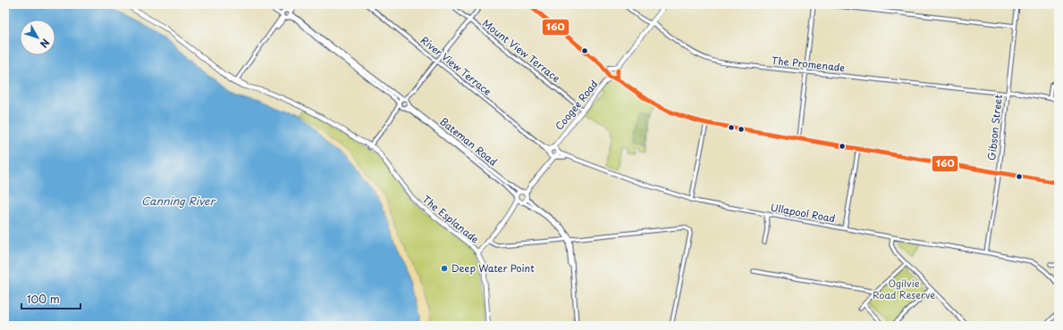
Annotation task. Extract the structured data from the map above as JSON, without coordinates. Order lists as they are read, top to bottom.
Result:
{
  "streets": {
    "street": [
      "Mount View Terrace",
      "The Promenade",
      "River View Terrace",
      "Coogee Road",
      "Gibson Street",
      "Bateman Road",
      "Ullapool Road",
      "The Esplanade"
    ]
  },
  "crossings": [
    ["Mount View Terrace", "Coogee Road"],
    ["The Promenade", "Coogee Road"],
    ["The Promenade", "Gibson Street"],
    ["River View Terrace", "Coogee Road"],
    ["River View Terrace", "Ullapool Road"],
    ["Coogee Road", "Bateman Road"],
    ["Coogee Road", "Ullapool Road"],
    ["Coogee Road", "The Esplanade"],
    ["Gibson Street", "Ullapool Road"]
  ],
  "water": ["Canning River"],
  "parks": ["Ogilvie Road Reserve"],
  "places": ["Deep Water Point"],
  "lines": ["transit line 160"],
  "scale_bar": "100 m",
  "north": "bottom right"
}
